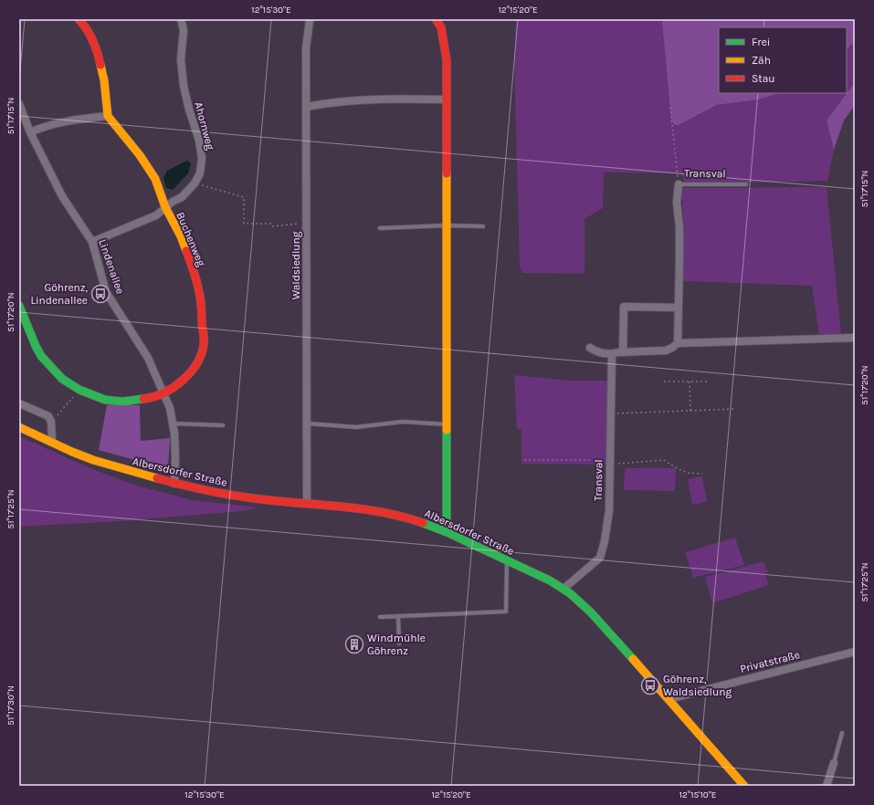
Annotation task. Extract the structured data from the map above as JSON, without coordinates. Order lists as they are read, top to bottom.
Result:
{
  "streets": {
    "street": [
      "Ahornweg",
      "Transval",
      "Buchenweg",
      "Waldsiedlung",
      "Lindenallee",
      "Albersdorfer Straße",
      "Privatstraße"
    ]
  },
  "crossings": [
    ["Ahornweg", "Buchenweg"],
    ["Ahornweg", "Lindenallee"],
    ["Transval", "Albersdorfer Straße"],
    ["Buchenweg", "Lindenallee"],
    ["Waldsiedlung", "Albersdorfer Straße"],
    ["Lindenallee", "Albersdorfer Straße"],
    ["Albersdorfer Straße", "Privatstraße"]
  ],
  "places": {
    "bus stop": ["Göhrenz, Lindenallee", "Göhrenz, Waldsiedlung"],
    "building": ["Windmühle Göhrenz"]
  },
  "legend": ["Frei", "Zäh", "Stau"],
  "coordinates": [
    "12°15'30\"E",
    "12°15'20\"E",
    "51°17'15\"N",
    "51°17'20\"N",
    "51°17'25\"N",
    "51°17'30\"N",
    "12°15'10\"E"
  ]
}
